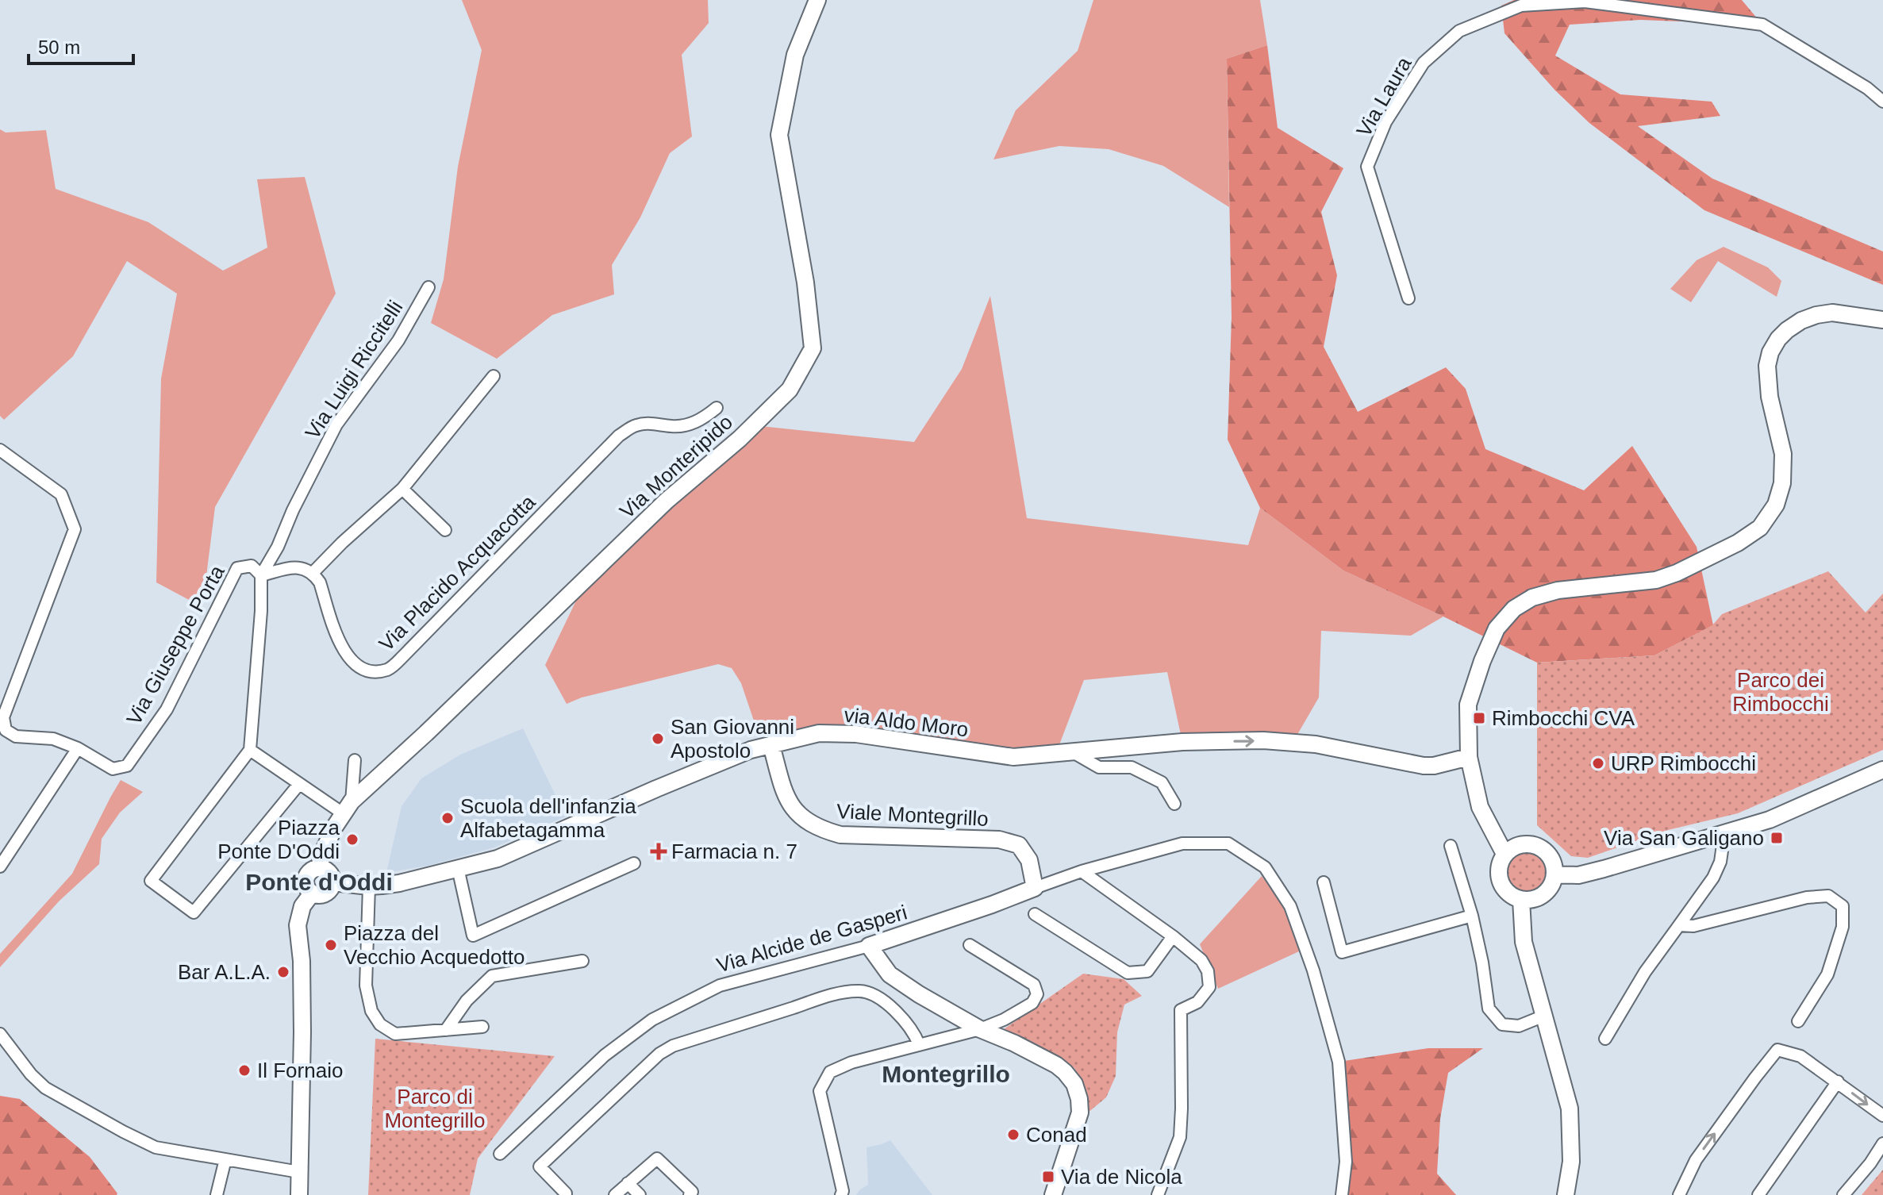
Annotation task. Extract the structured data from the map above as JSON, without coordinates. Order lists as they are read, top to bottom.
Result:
{
  "streets": {
    "street": [
      "Via Laura",
      "Via Luigi Riccitelli",
      "Via Monteripido",
      "Via Placido Acquacotta",
      "Via Giuseppe Porta",
      "via Aldo Moro",
      "Viale Montegrillo",
      "Via Alcide de Gasperi"
    ]
  },
  "crossings": [
    ["Via Luigi Riccitelli", "Via Giuseppe Porta"],
    ["Via Monteripido", "via Aldo Moro"],
    ["via Aldo Moro", "Viale Montegrillo"],
    ["Viale Montegrillo", "Via Alcide de Gasperi"]
  ],
  "districts": ["Ponte d'Oddi", "Montegrillo"],
  "parks": ["Parco dei Rimbocchi", "Parco di Montegrillo"],
  "places": {
    "transit": ["Rimbocchi CVA", "Via San Galigano", "Via de Nicola"],
    "other": [
      "San Giovanni Apostolo",
      "URP Rimbocchi",
      "Scuola dell'infanzia Alfabetagamma",
      "Piazza Ponte D'Oddi",
      "Piazza del Vecchio Acquedotto",
      "Bar A.L.A.",
      "Il Fornaio",
      "Conad"
    ],
    "health": ["Farmacia n. 7"]
  },
  "scale_bar": "50 m"
}
